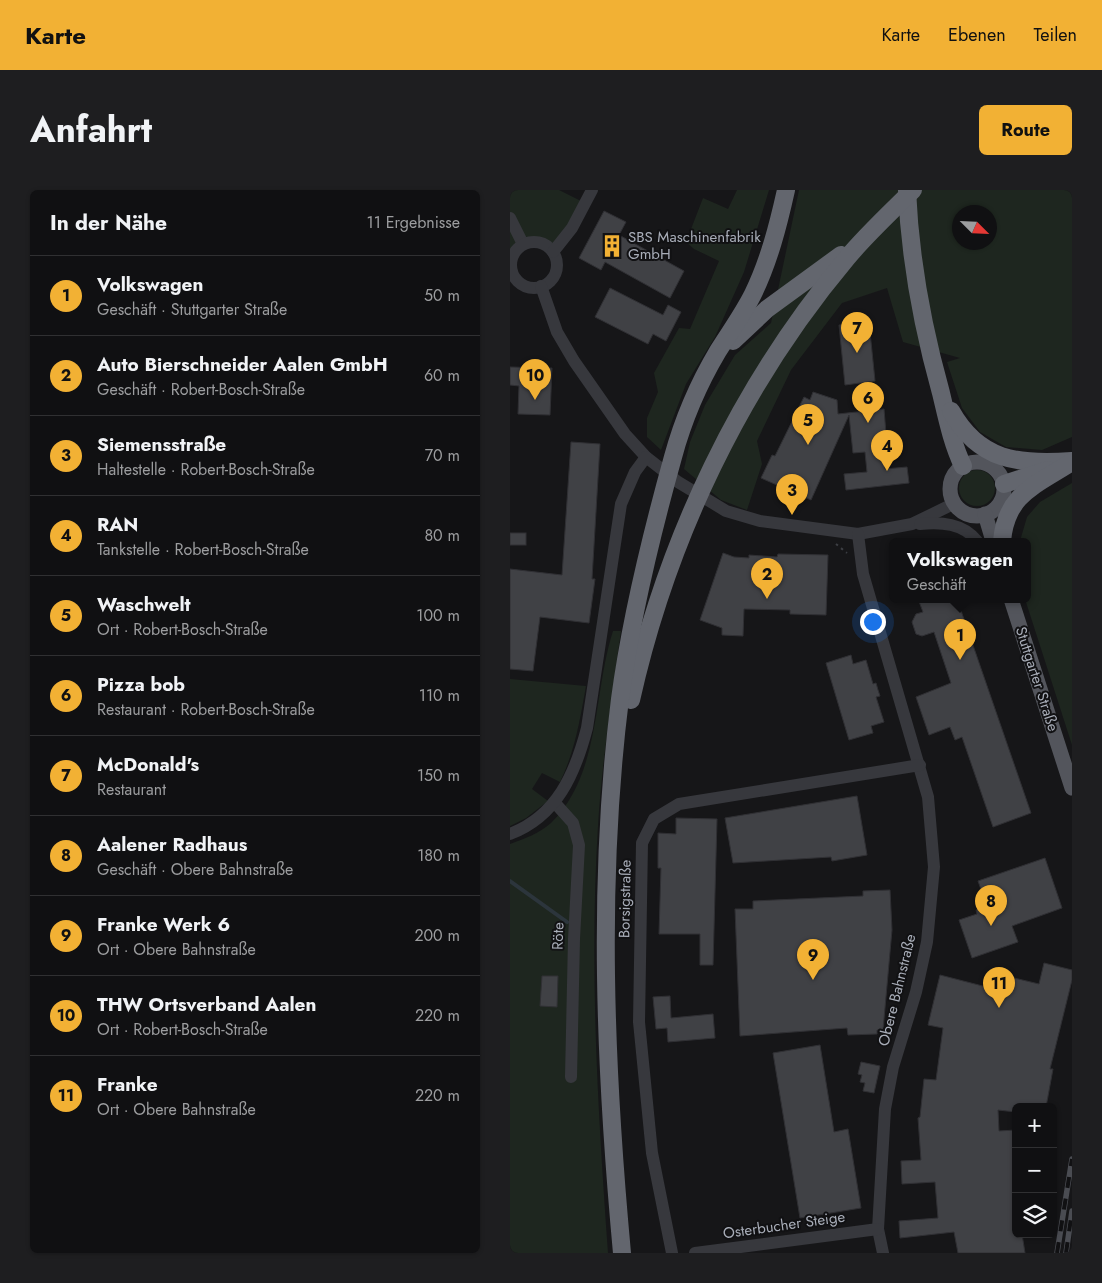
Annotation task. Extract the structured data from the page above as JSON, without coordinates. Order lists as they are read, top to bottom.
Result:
{
  "streets": {
    "main road": ["Stuttgarter Straße"],
    "street": [
      "Borsigstraße",
      "Röte",
      "Obere Bahnstraße",
      "Osterbucher Steige"
    ]
  },
  "crossings": [
    ["Borsigstraße", "Obere Bahnstraße"],
    ["Obere Bahnstraße", "Osterbucher Steige"]
  ],
  "places": {
    "building": ["SBS Maschinenfabrik GmbH"]
  },
  "north": "bottom right",
  "page": {
    "header": "Karte",
    "nav": ["Karte", "Ebenen", "Teilen"],
    "title": "Anfahrt",
    "buttons": "Route",
    "heading": ["In der Nähe", "11 Ergebnisse"],
    "list": [
      {
        "mark": "1",
        "name": "Volkswagen",
        "note": "Geschäft · Stuttgarter Straße",
        "value": "50 m"
      },
      {
        "mark": "2",
        "name": "Auto Bierschneider Aalen GmbH",
        "note": "Geschäft · Robert-Bosch-Straße",
        "value": "60 m"
      },
      {
        "mark": "3",
        "name": "Siemensstraße",
        "note": "Haltestelle · Robert-Bosch-Straße",
        "value": "70 m"
      },
      {
        "mark": "4",
        "name": "RAN",
        "note": "Tankstelle · Robert-Bosch-Straße",
        "value": "80 m"
      },
      {
        "mark": "5",
        "name": "Waschwelt",
        "note": "Ort · Robert-Bosch-Straße",
        "value": "100 m"
      },
      {
        "mark": "6",
        "name": "Pizza bob",
        "note": "Restaurant · Robert-Bosch-Straße",
        "value": "110 m"
      },
      {
        "mark": "7",
        "name": "McDonald's",
        "note": "Restaurant",
        "value": "150 m"
      },
      {
        "mark": "8",
        "name": "Aalener Radhaus",
        "note": "Geschäft · Obere Bahnstraße",
        "value": "180 m"
      },
      {
        "mark": "9",
        "name": "Franke Werk 6",
        "note": "Ort · Obere Bahnstraße",
        "value": "200 m"
      },
      {
        "mark": "10",
        "name": "THW Ortsverband Aalen",
        "note": "Ort · Robert-Bosch-Straße",
        "value": "220 m"
      },
      {
        "mark": "11",
        "name": "Franke",
        "note": "Ort · Obere Bahnstraße",
        "value": "220 m"
      }
    ],
    "pins": [
      "7",
      "10",
      "6",
      "5",
      "4",
      "3",
      "2",
      "1",
      "8",
      "9",
      "11"
    ],
    "popup": ["Volkswagen", "Geschäft"],
    "map_buttons": ["+", "−"]
  }
}
